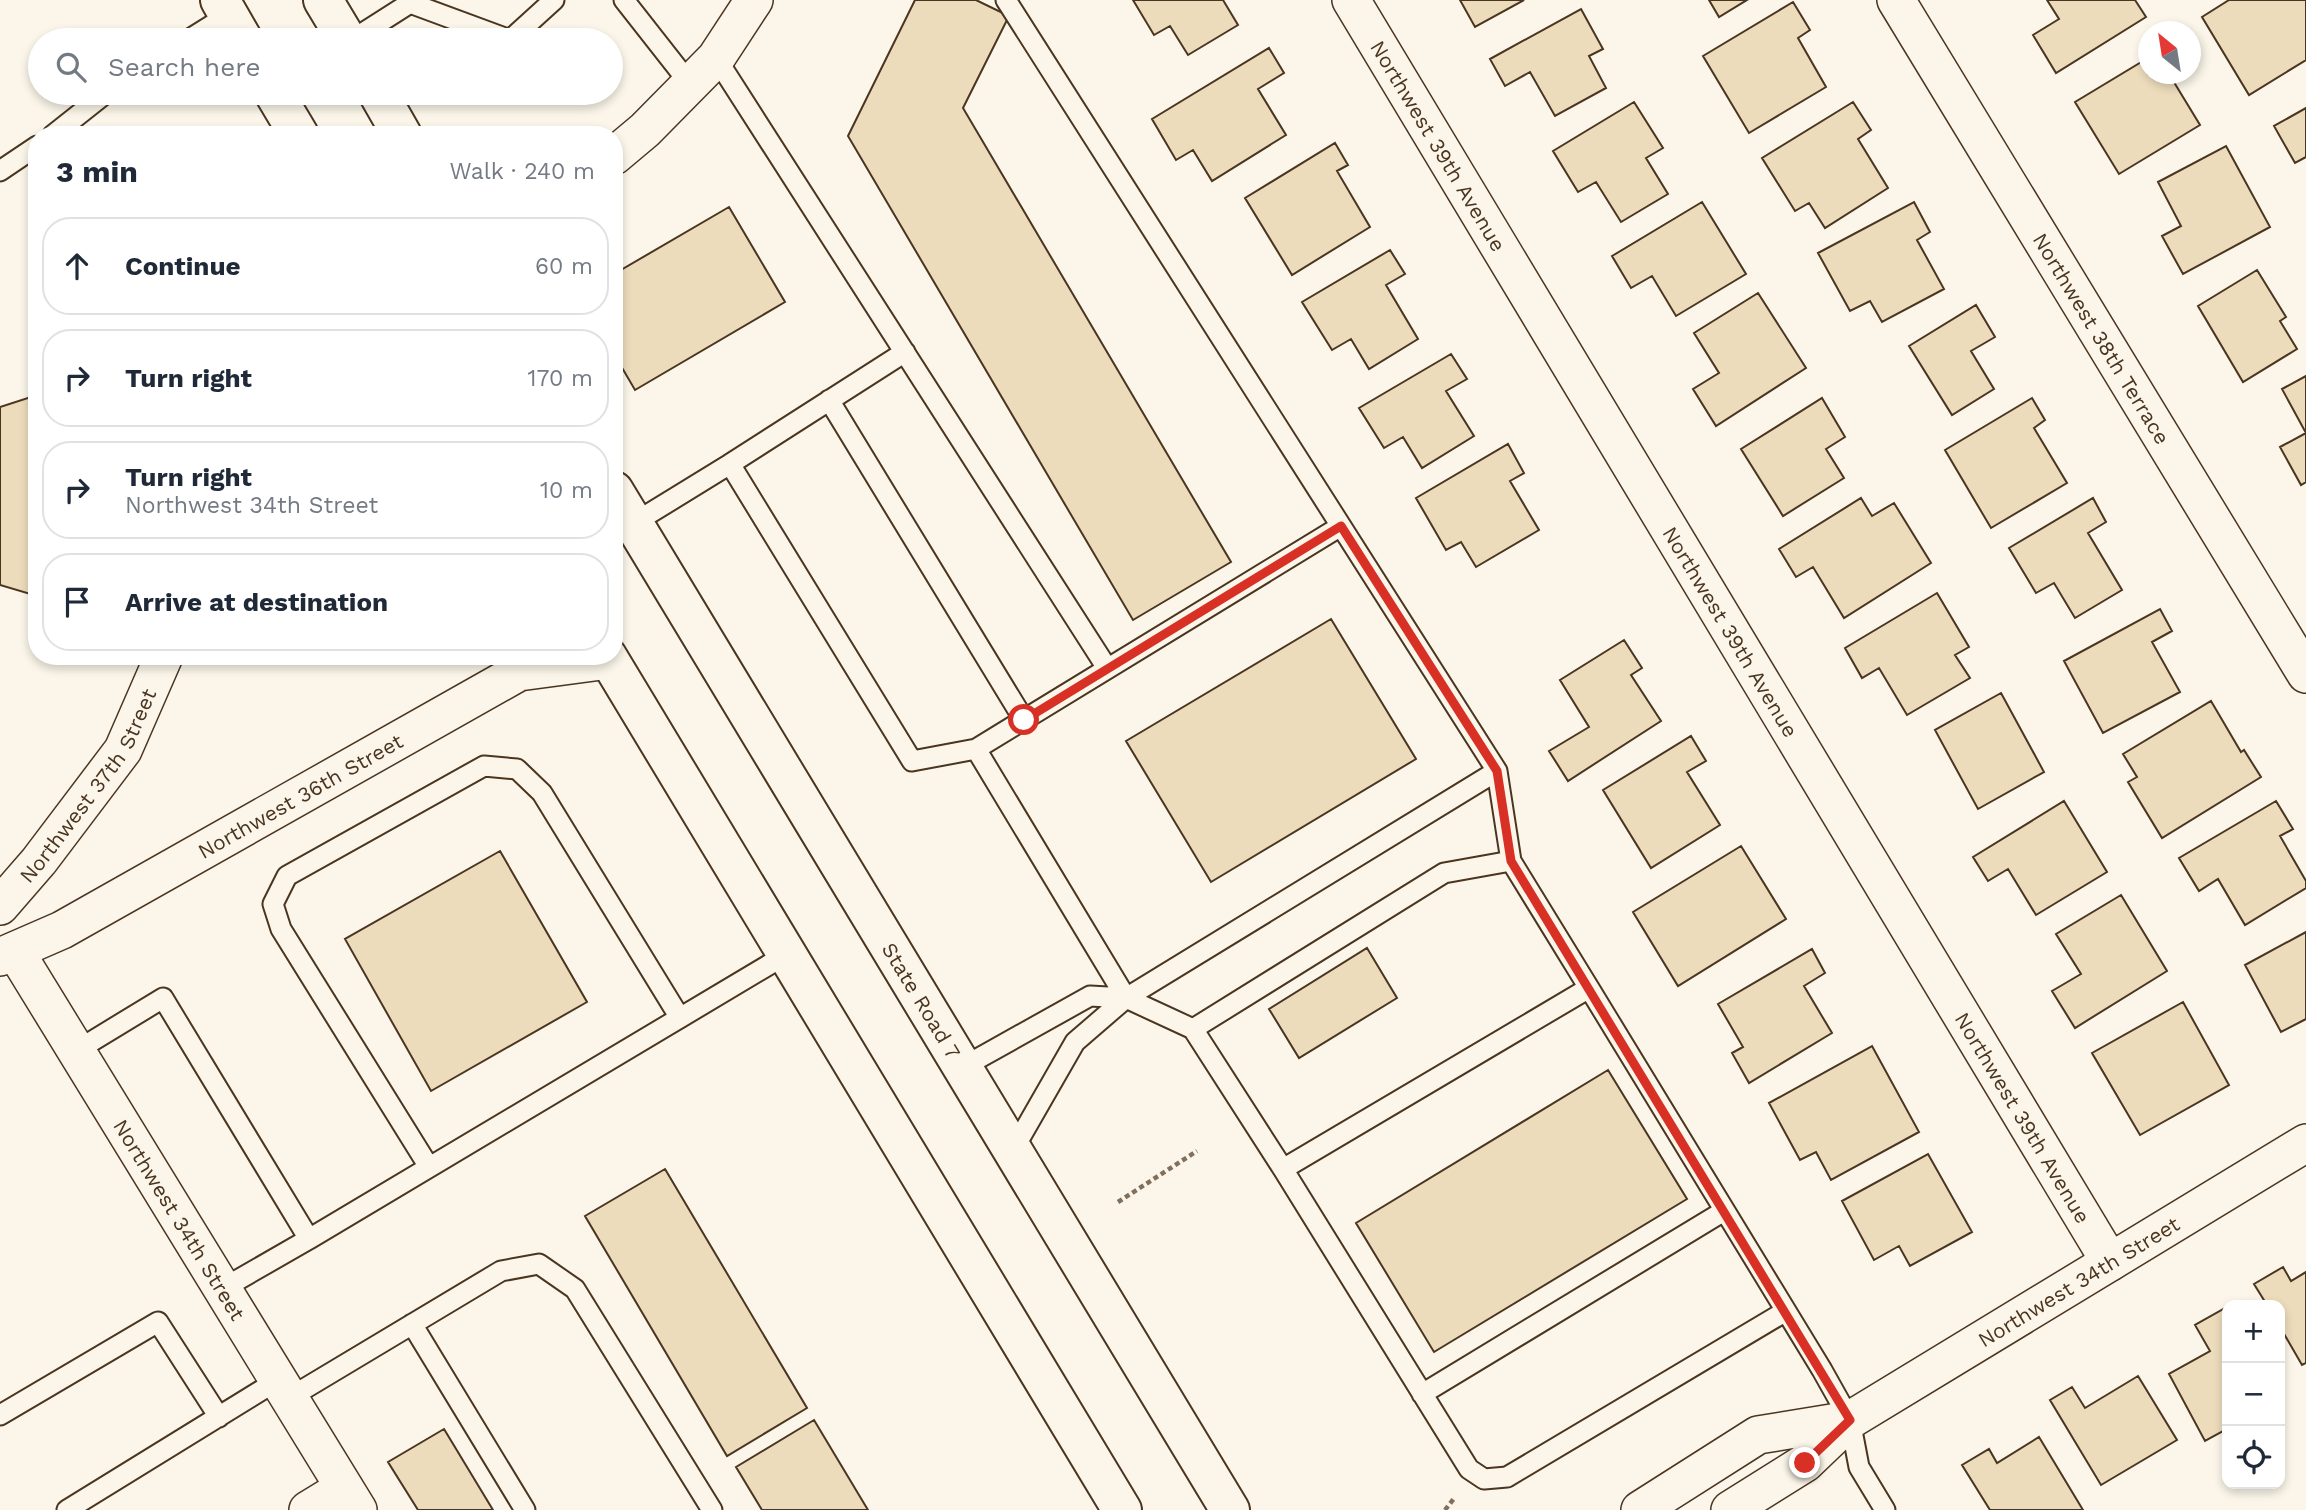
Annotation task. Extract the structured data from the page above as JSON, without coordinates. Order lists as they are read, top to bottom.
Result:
{
  "streets": {
    "main road": ["State Road 7"],
    "street": [
      "Northwest 39th Avenue",
      "Northwest 38th Terrace",
      "Northwest 37th Street",
      "Northwest 36th Street",
      "Northwest 34th Street"
    ]
  },
  "crossings": [
    ["Northwest 39th Avenue", "Northwest 34th Street"],
    ["Northwest 36th Street", "Northwest 34th Street"]
  ],
  "north": "top left",
  "page": {
    "search": "Search here",
    "heading": ["3 min", "Walk · 240 m"],
    "list": [
      ["Continue", "60 m"],
      ["Turn right", "170 m"],
      ["Turn right", "Northwest 34th Street", "10 m"],
      "Arrive at destination"
    ],
    "map_buttons": ["+", "−"]
  }
}
